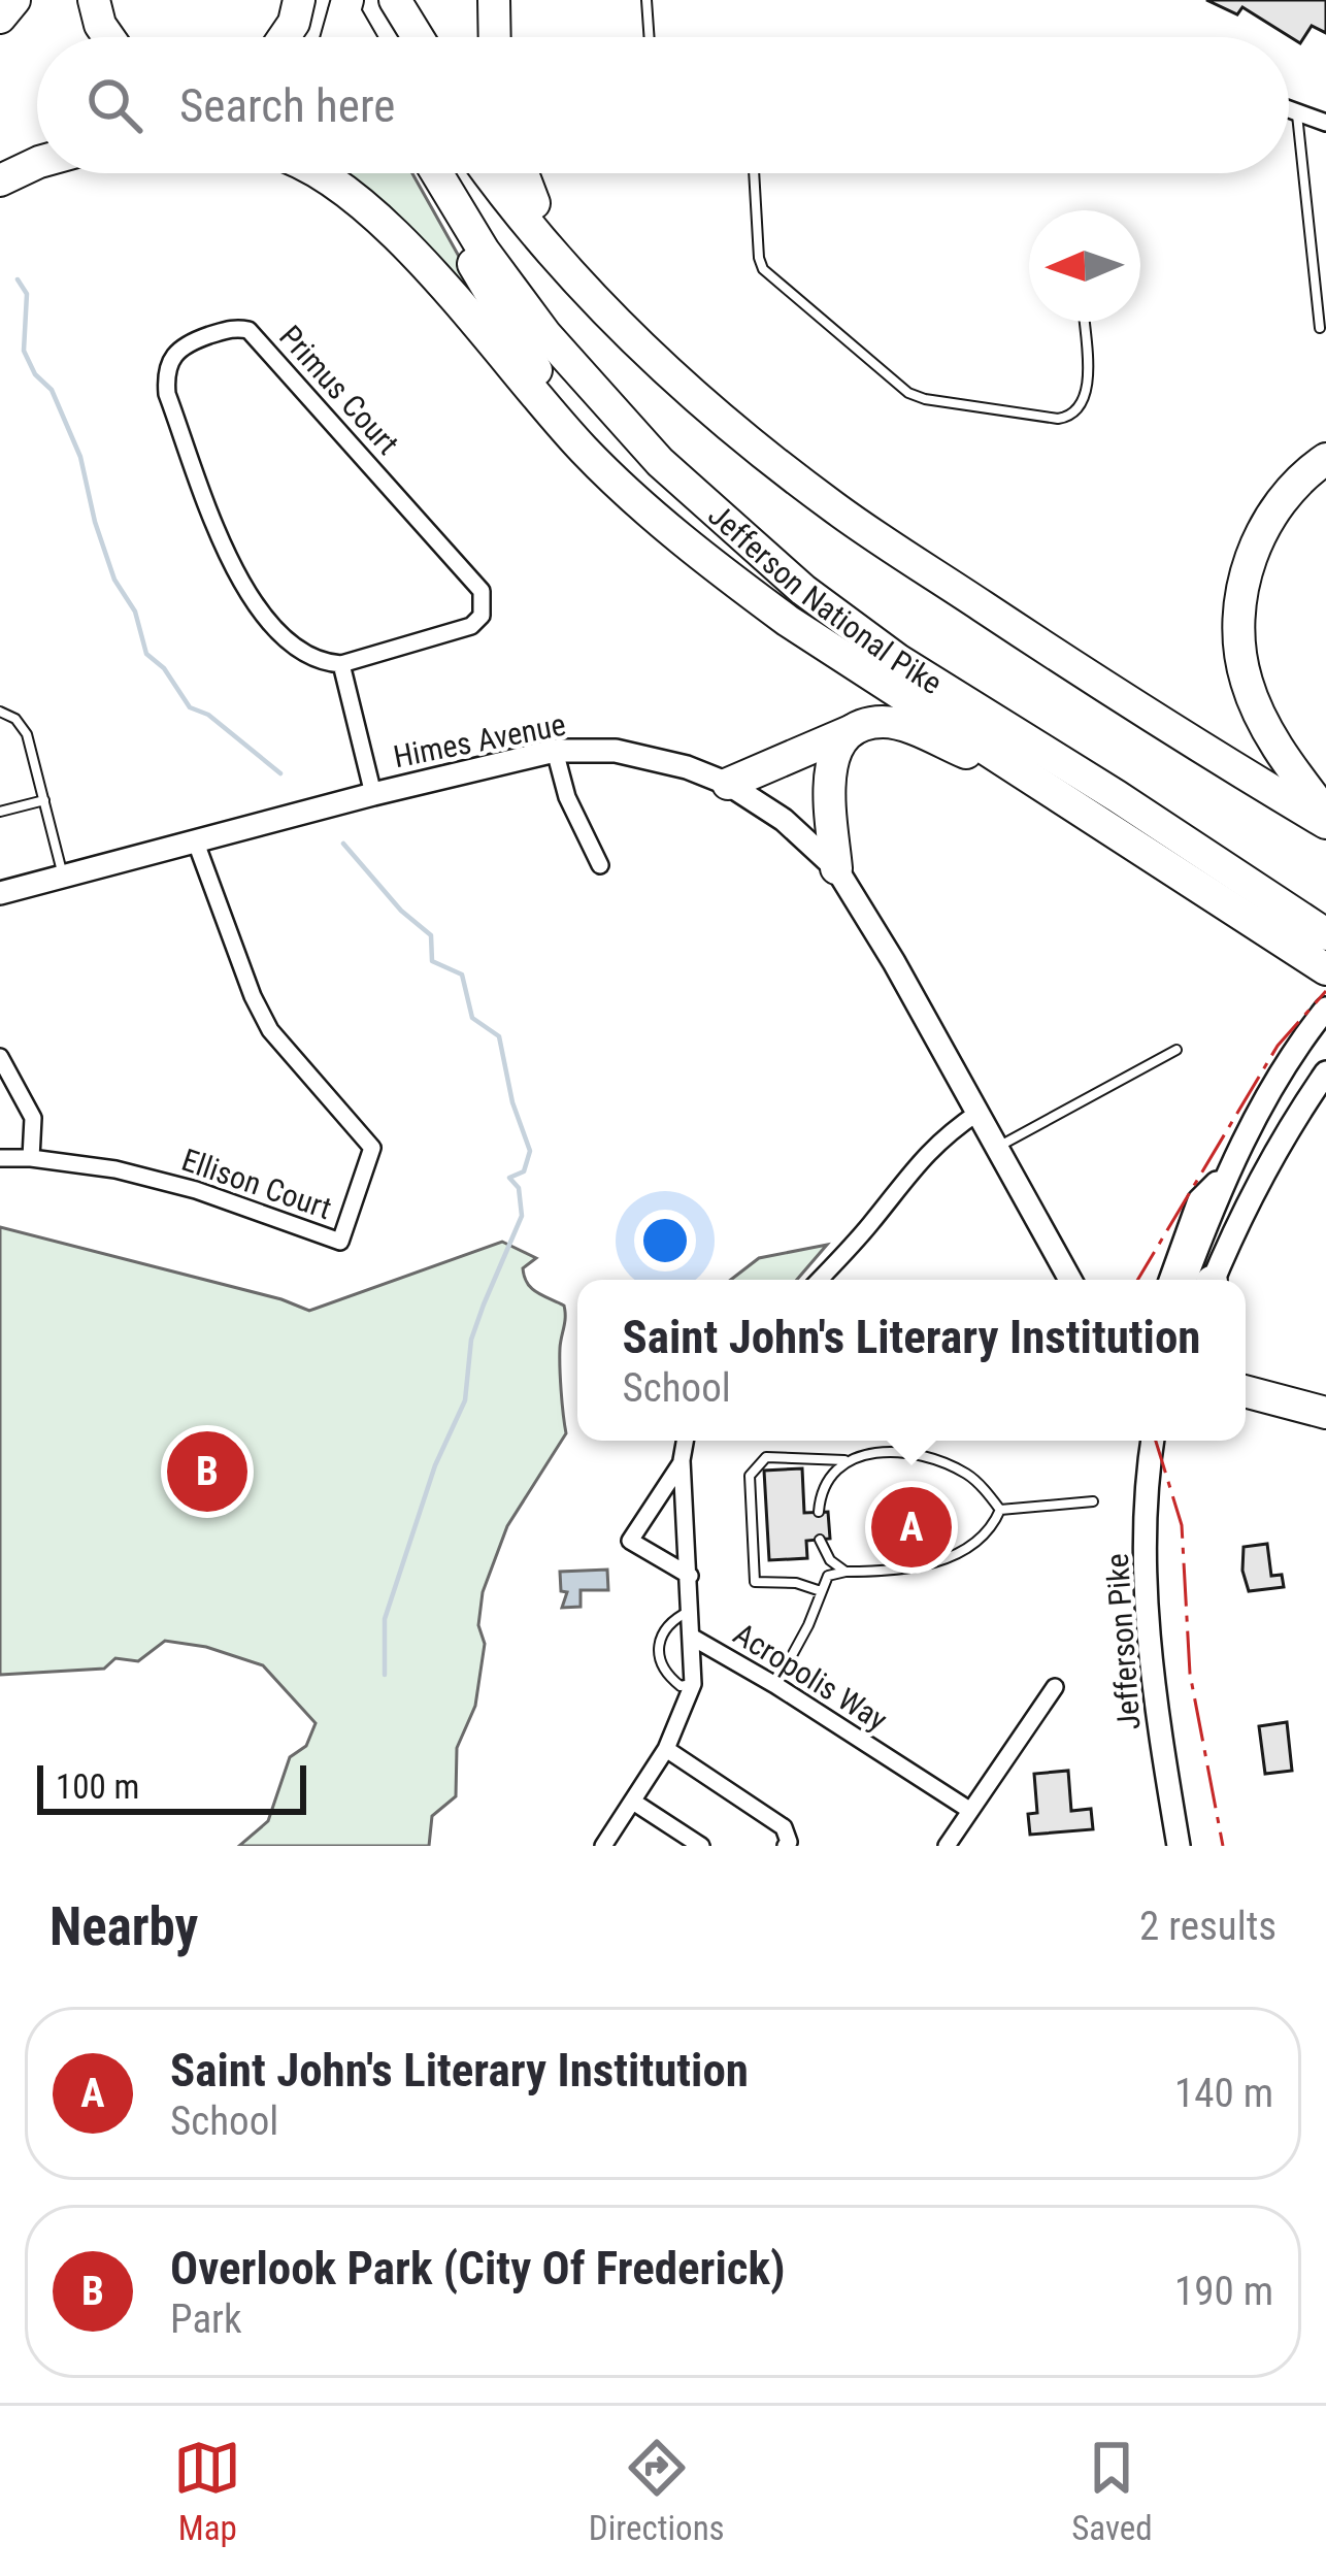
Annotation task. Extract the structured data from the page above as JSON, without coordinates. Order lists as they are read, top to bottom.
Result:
{
  "streets": {
    "highway": ["Jefferson National Pike"],
    "street": [
      "Primus Court",
      "Himes Avenue",
      "Ellison Court",
      "Jefferson Pike",
      "Acropolis Way"
    ]
  },
  "crossings": [
    ["Himes Avenue", "Ellison Court"]
  ],
  "scale_bar": "100 m",
  "north": "left",
  "page": {
    "search": "Search here",
    "popup": ["Saint John's Literary Institution", "School"],
    "pins": ["B", "A"],
    "scale": "100 m",
    "heading": ["Nearby", "2 results"],
    "list": [
      {
        "mark": "A",
        "name": "Saint John's Literary Institution",
        "note": "School",
        "value": "140 m"
      },
      {
        "mark": "B",
        "name": "Overlook Park (City Of Frederick)",
        "note": "Park",
        "value": "190 m"
      }
    ],
    "nav": ["Map", "Directions", "Saved"]
  }
}
